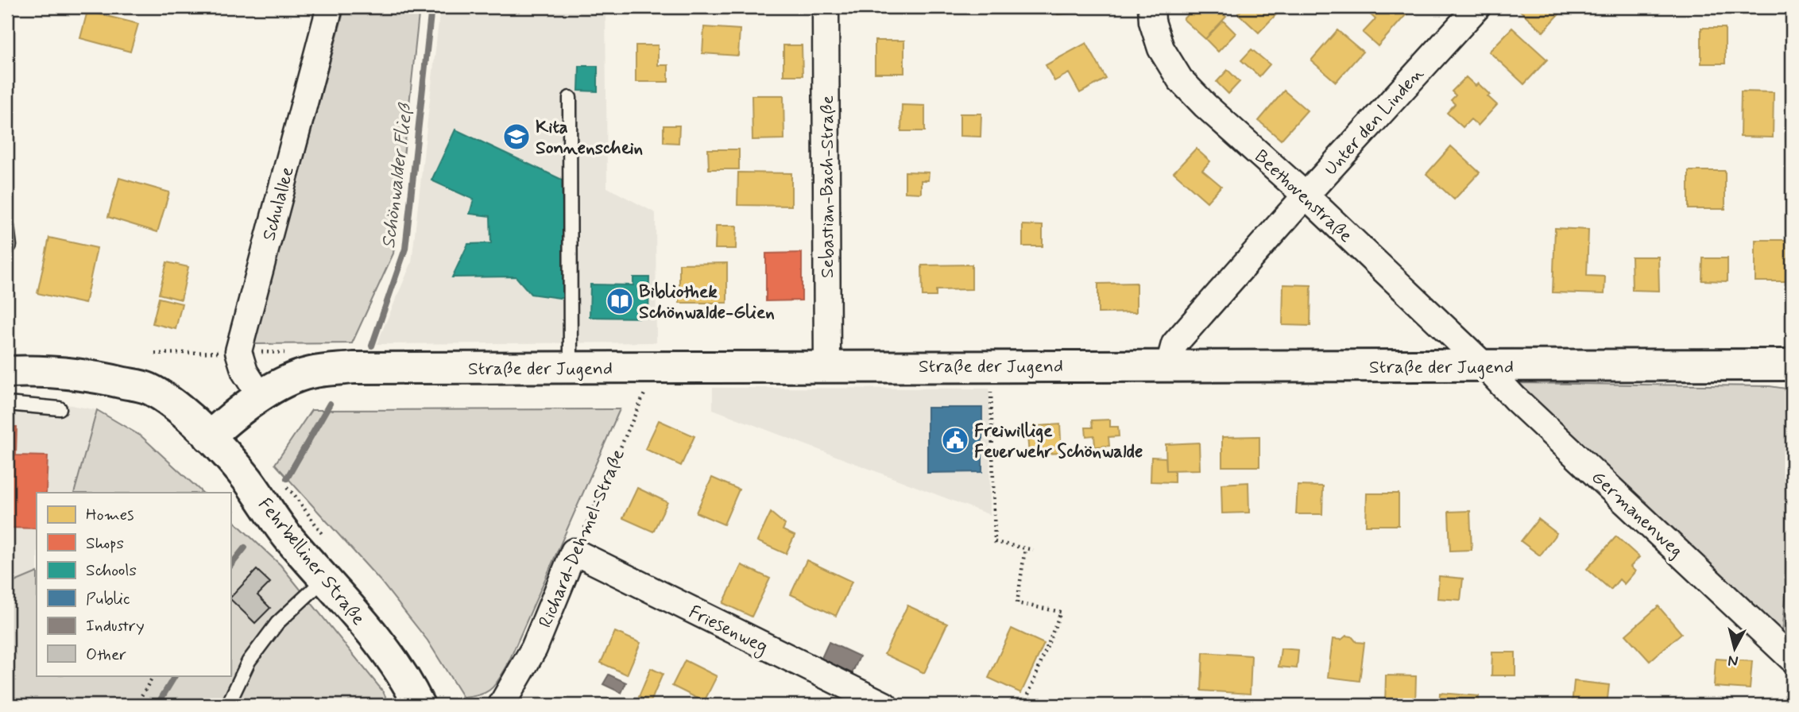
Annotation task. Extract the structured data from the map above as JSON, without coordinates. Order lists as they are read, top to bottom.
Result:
{
  "streets": {
    "street": [
      "Unter den Linden",
      "Sebastian-Bach-Straße",
      "Beethovenstraße",
      "Schulallee",
      "Straße der Jugend",
      "Germanenweg",
      "Richard-Dehmel-Straße",
      "Fehrbelliner Straße",
      "Friesenweg"
    ]
  },
  "crossings": [
    ["Unter den Linden", "Beethovenstraße"],
    ["Unter den Linden", "Straße der Jugend"],
    ["Sebastian-Bach-Straße", "Straße der Jugend"],
    ["Beethovenstraße", "Straße der Jugend"],
    ["Beethovenstraße", "Germanenweg"],
    ["Straße der Jugend", "Germanenweg"],
    ["Straße der Jugend", "Richard-Dehmel-Straße"],
    ["Straße der Jugend", "Fehrbelliner Straße"],
    ["Richard-Dehmel-Straße", "Friesenweg"]
  ],
  "water": ["Schönwalder Fließ"],
  "places": {
    "school or university": ["Kita Sonnenschein"],
    "library": ["Bibliothek Schönwalde-Glien"],
    "public building": ["Freiwillige Feuerwehr Schönwalde"]
  },
  "legend": [
    "Homes",
    "Shops",
    "Schools",
    "Public",
    "Industry",
    "Other"
  ],
  "north": "bottom"
}
